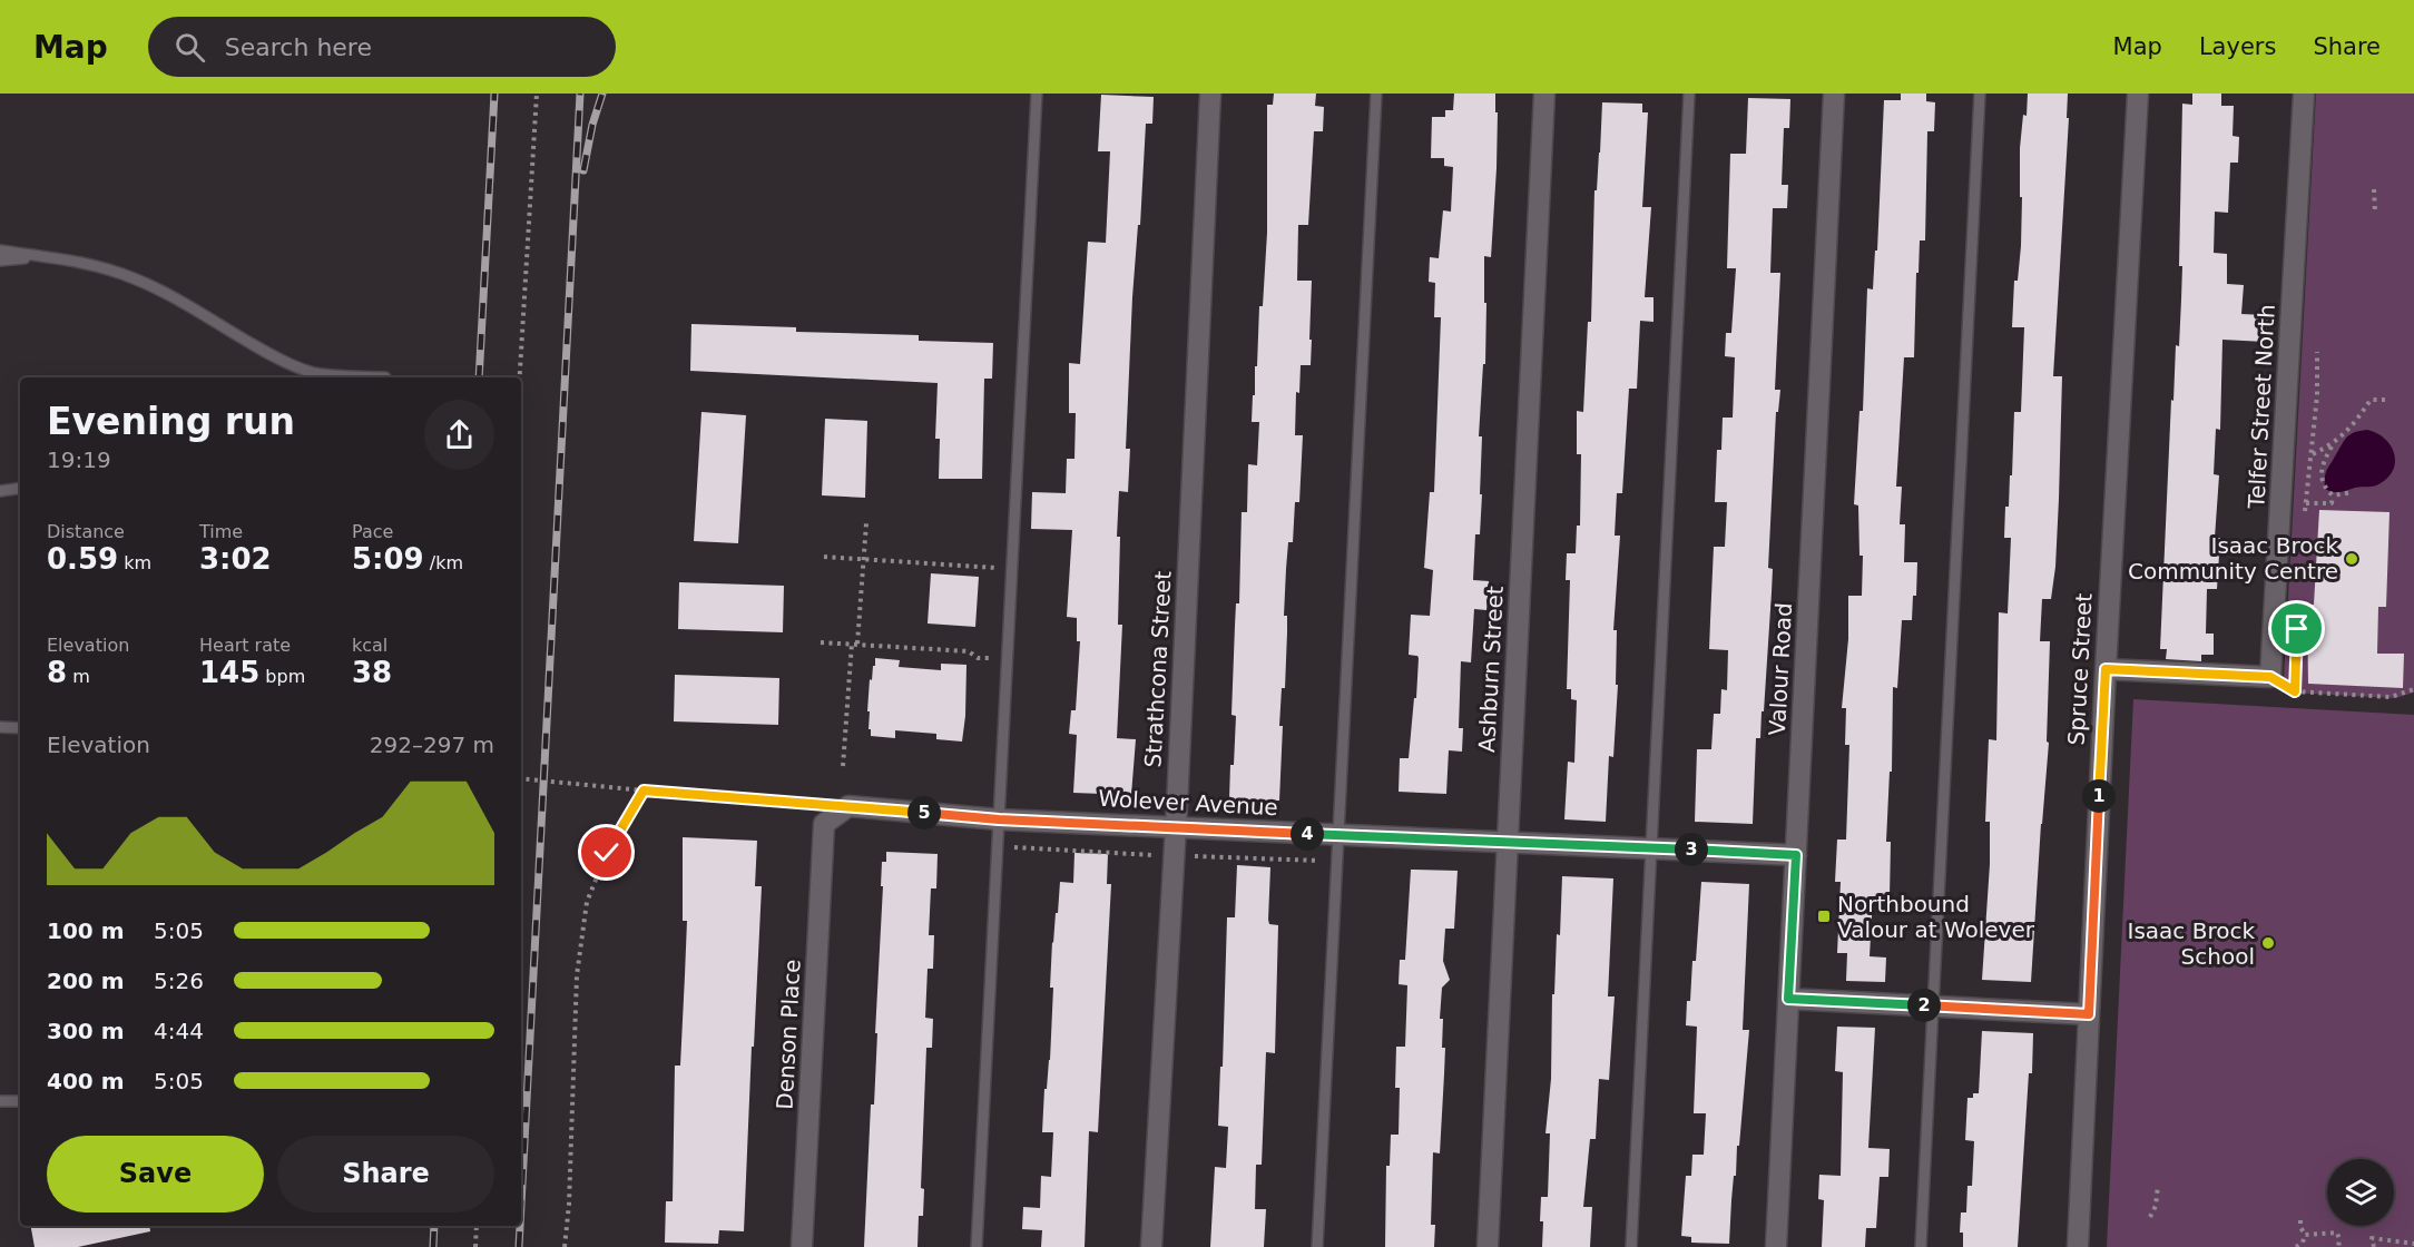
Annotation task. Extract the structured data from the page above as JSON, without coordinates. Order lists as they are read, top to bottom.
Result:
{
  "streets": {
    "street": [
      "Telfer Street North",
      "Strathcona Street",
      "Ashburn Street",
      "Valour Road",
      "Spruce Street",
      "Wolever Avenue",
      "Denson Place"
    ]
  },
  "crossings": [
    ["Strathcona Street", "Wolever Avenue"],
    ["Ashburn Street", "Wolever Avenue"],
    ["Valour Road", "Wolever Avenue"],
    ["Wolever Avenue", "Denson Place"]
  ],
  "places": {
    "other": ["Isaac Brock Community Centre", "Isaac Brock School"],
    "transit": ["Northbound Valour at Wolever"]
  },
  "page": {
    "header": "Map",
    "search": "Search here",
    "nav": ["Map", "Layers", "Share"],
    "heading": ["Evening run", "19:19"],
    "stats": [
      ["Distance", "0.59 km"],
      ["Time", "3:02"],
      ["Pace", "5:09 /km"],
      ["Elevation", "8 m"],
      ["Heart rate", "145 bpm"],
      ["kcal", "38"]
    ],
    "chart": ["Elevation", "292–297 m"],
    "pins": [
      "1",
      "5",
      "4",
      "3",
      "2"
    ],
    "list": [
      {
        "name": "100 m",
        "note": "5:05"
      },
      {
        "name": "200 m",
        "note": "5:26"
      },
      {
        "name": "300 m",
        "note": "4:44"
      },
      {
        "name": "400 m",
        "note": "5:05"
      }
    ],
    "buttons": ["Save", "Share"]
  }
}
